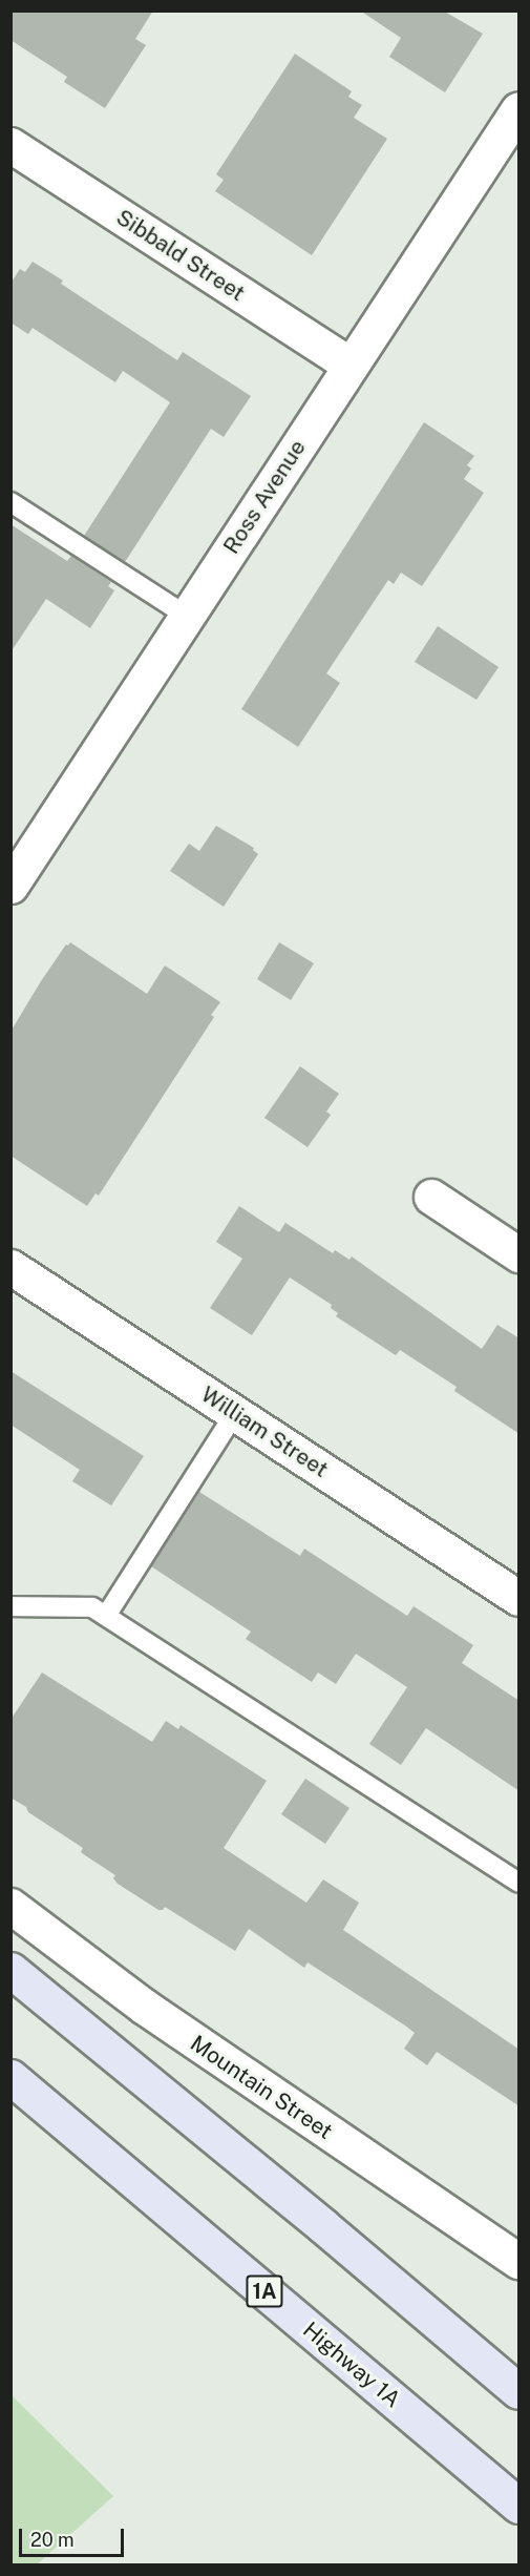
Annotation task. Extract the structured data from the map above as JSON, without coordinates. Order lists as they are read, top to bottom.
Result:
{
  "streets": {
    "main road": ["1A", "Highway 1A"],
    "street": [
      "Sibbald Street",
      "Ross Avenue",
      "William Street",
      "Mountain Street"
    ]
  },
  "crossings": [
    ["Sibbald Street", "Ross Avenue"]
  ],
  "scale_bar": "20 m"
}
